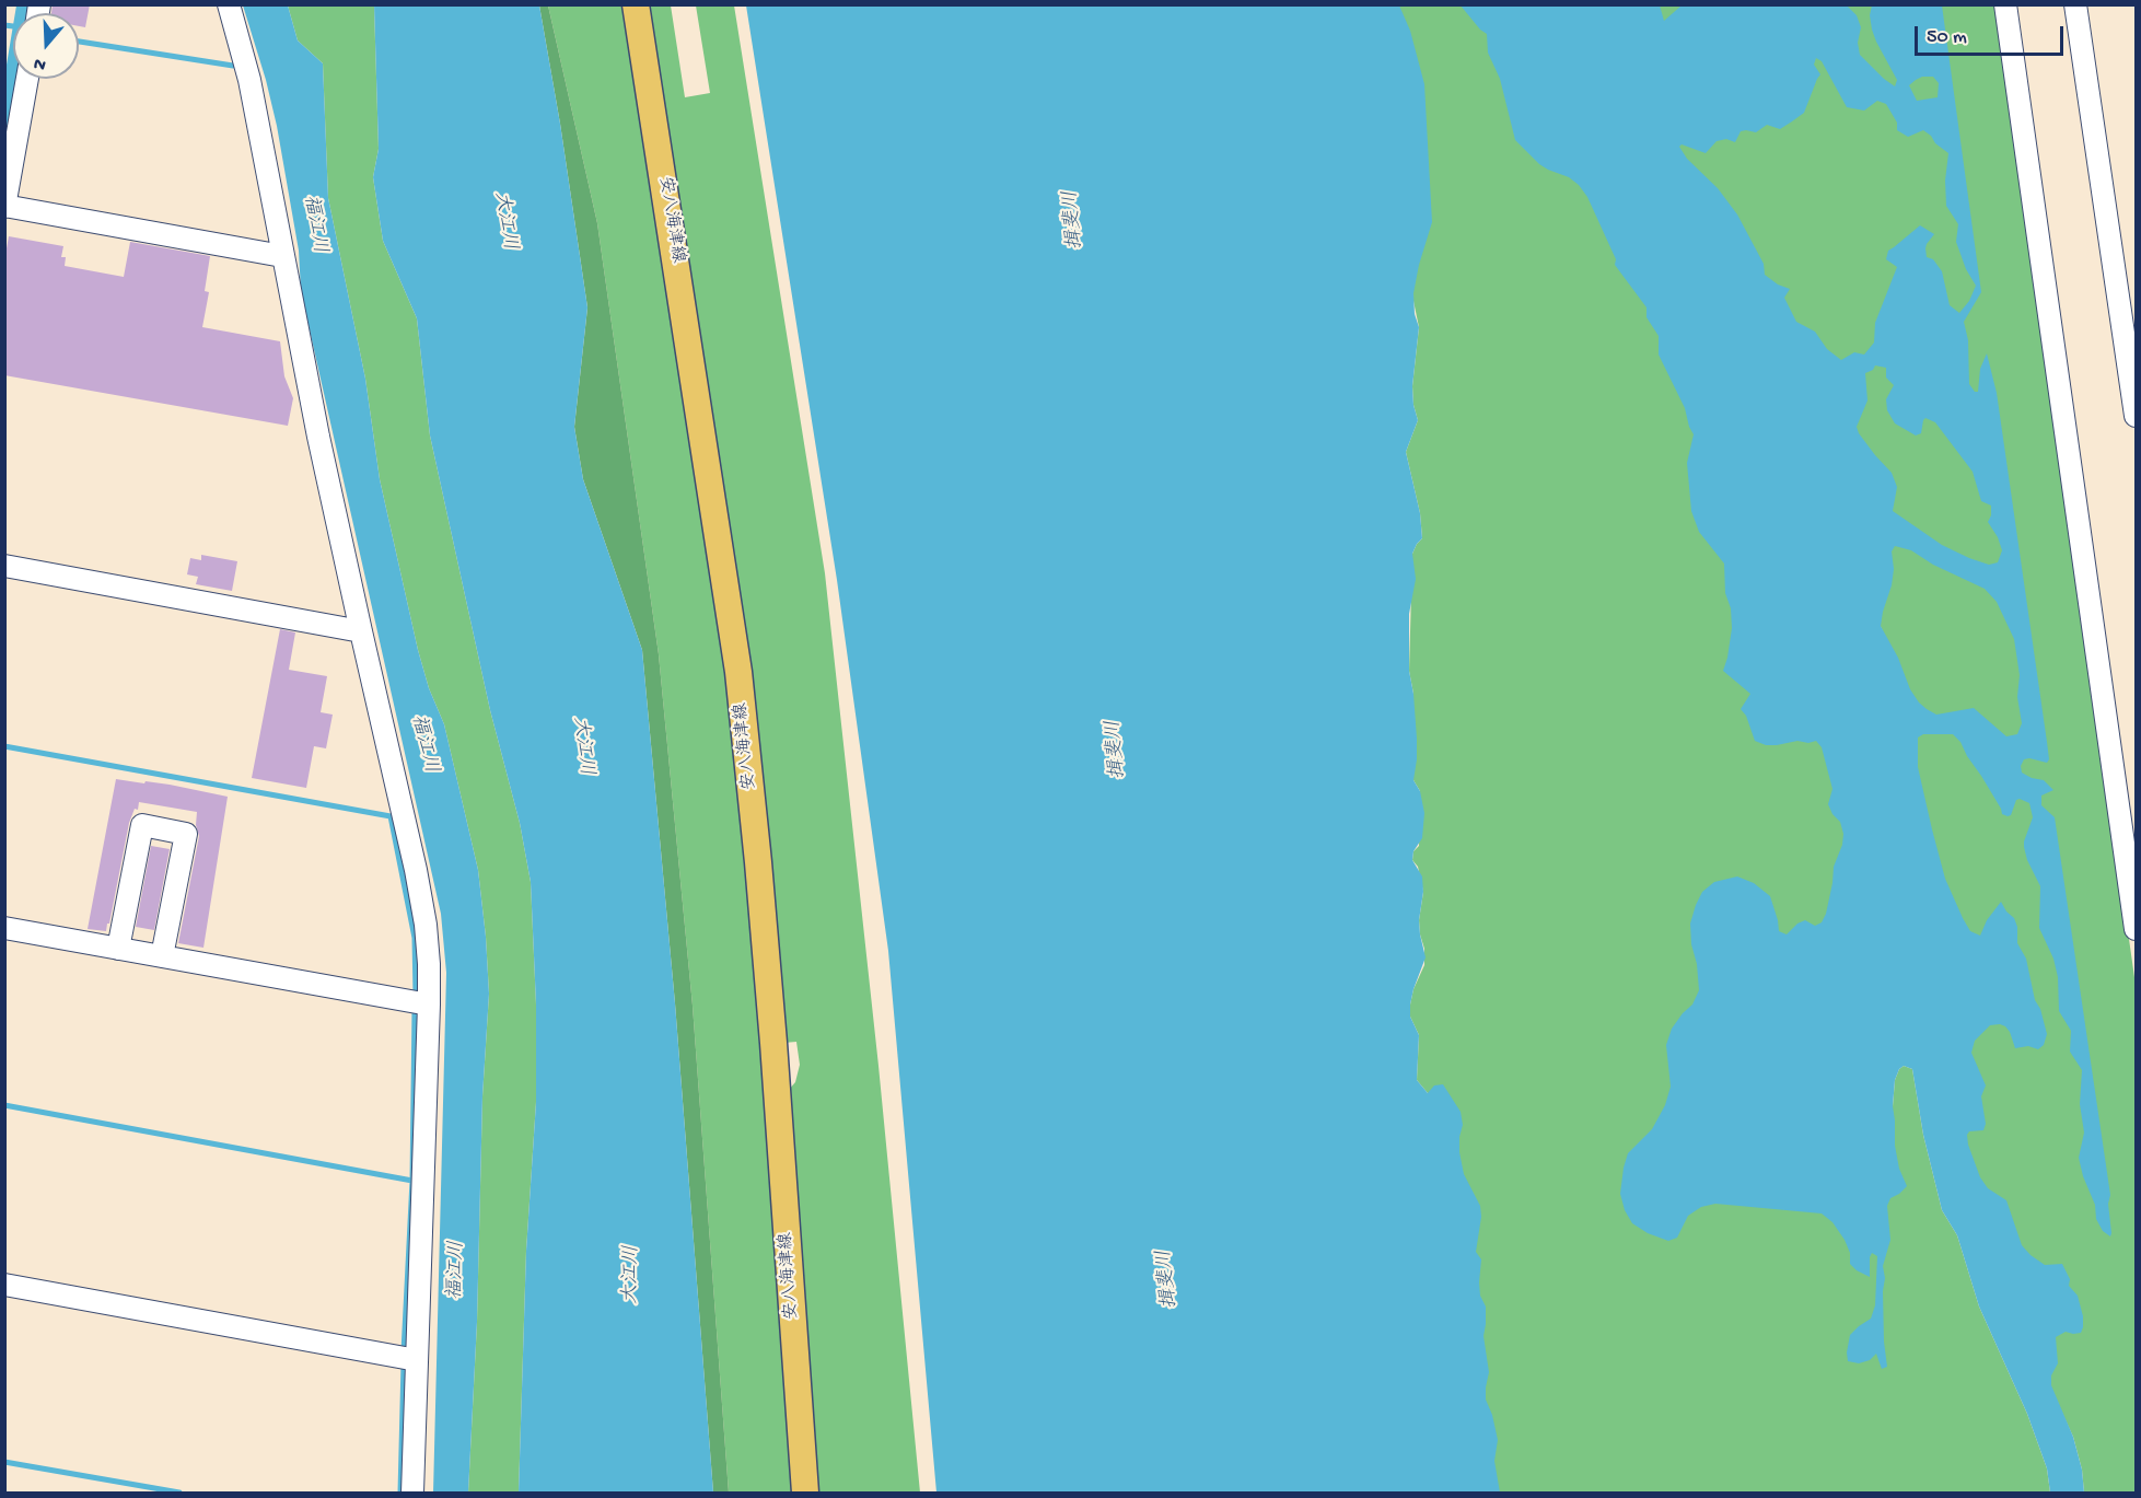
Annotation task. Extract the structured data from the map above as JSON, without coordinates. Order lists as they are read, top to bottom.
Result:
{
  "streets": {
    "main road": ["安八海津線"]
  },
  "water": ["揖斐川", "大江川", "福江川"],
  "scale_bar": "50 m",
  "north": "bottom"
}
